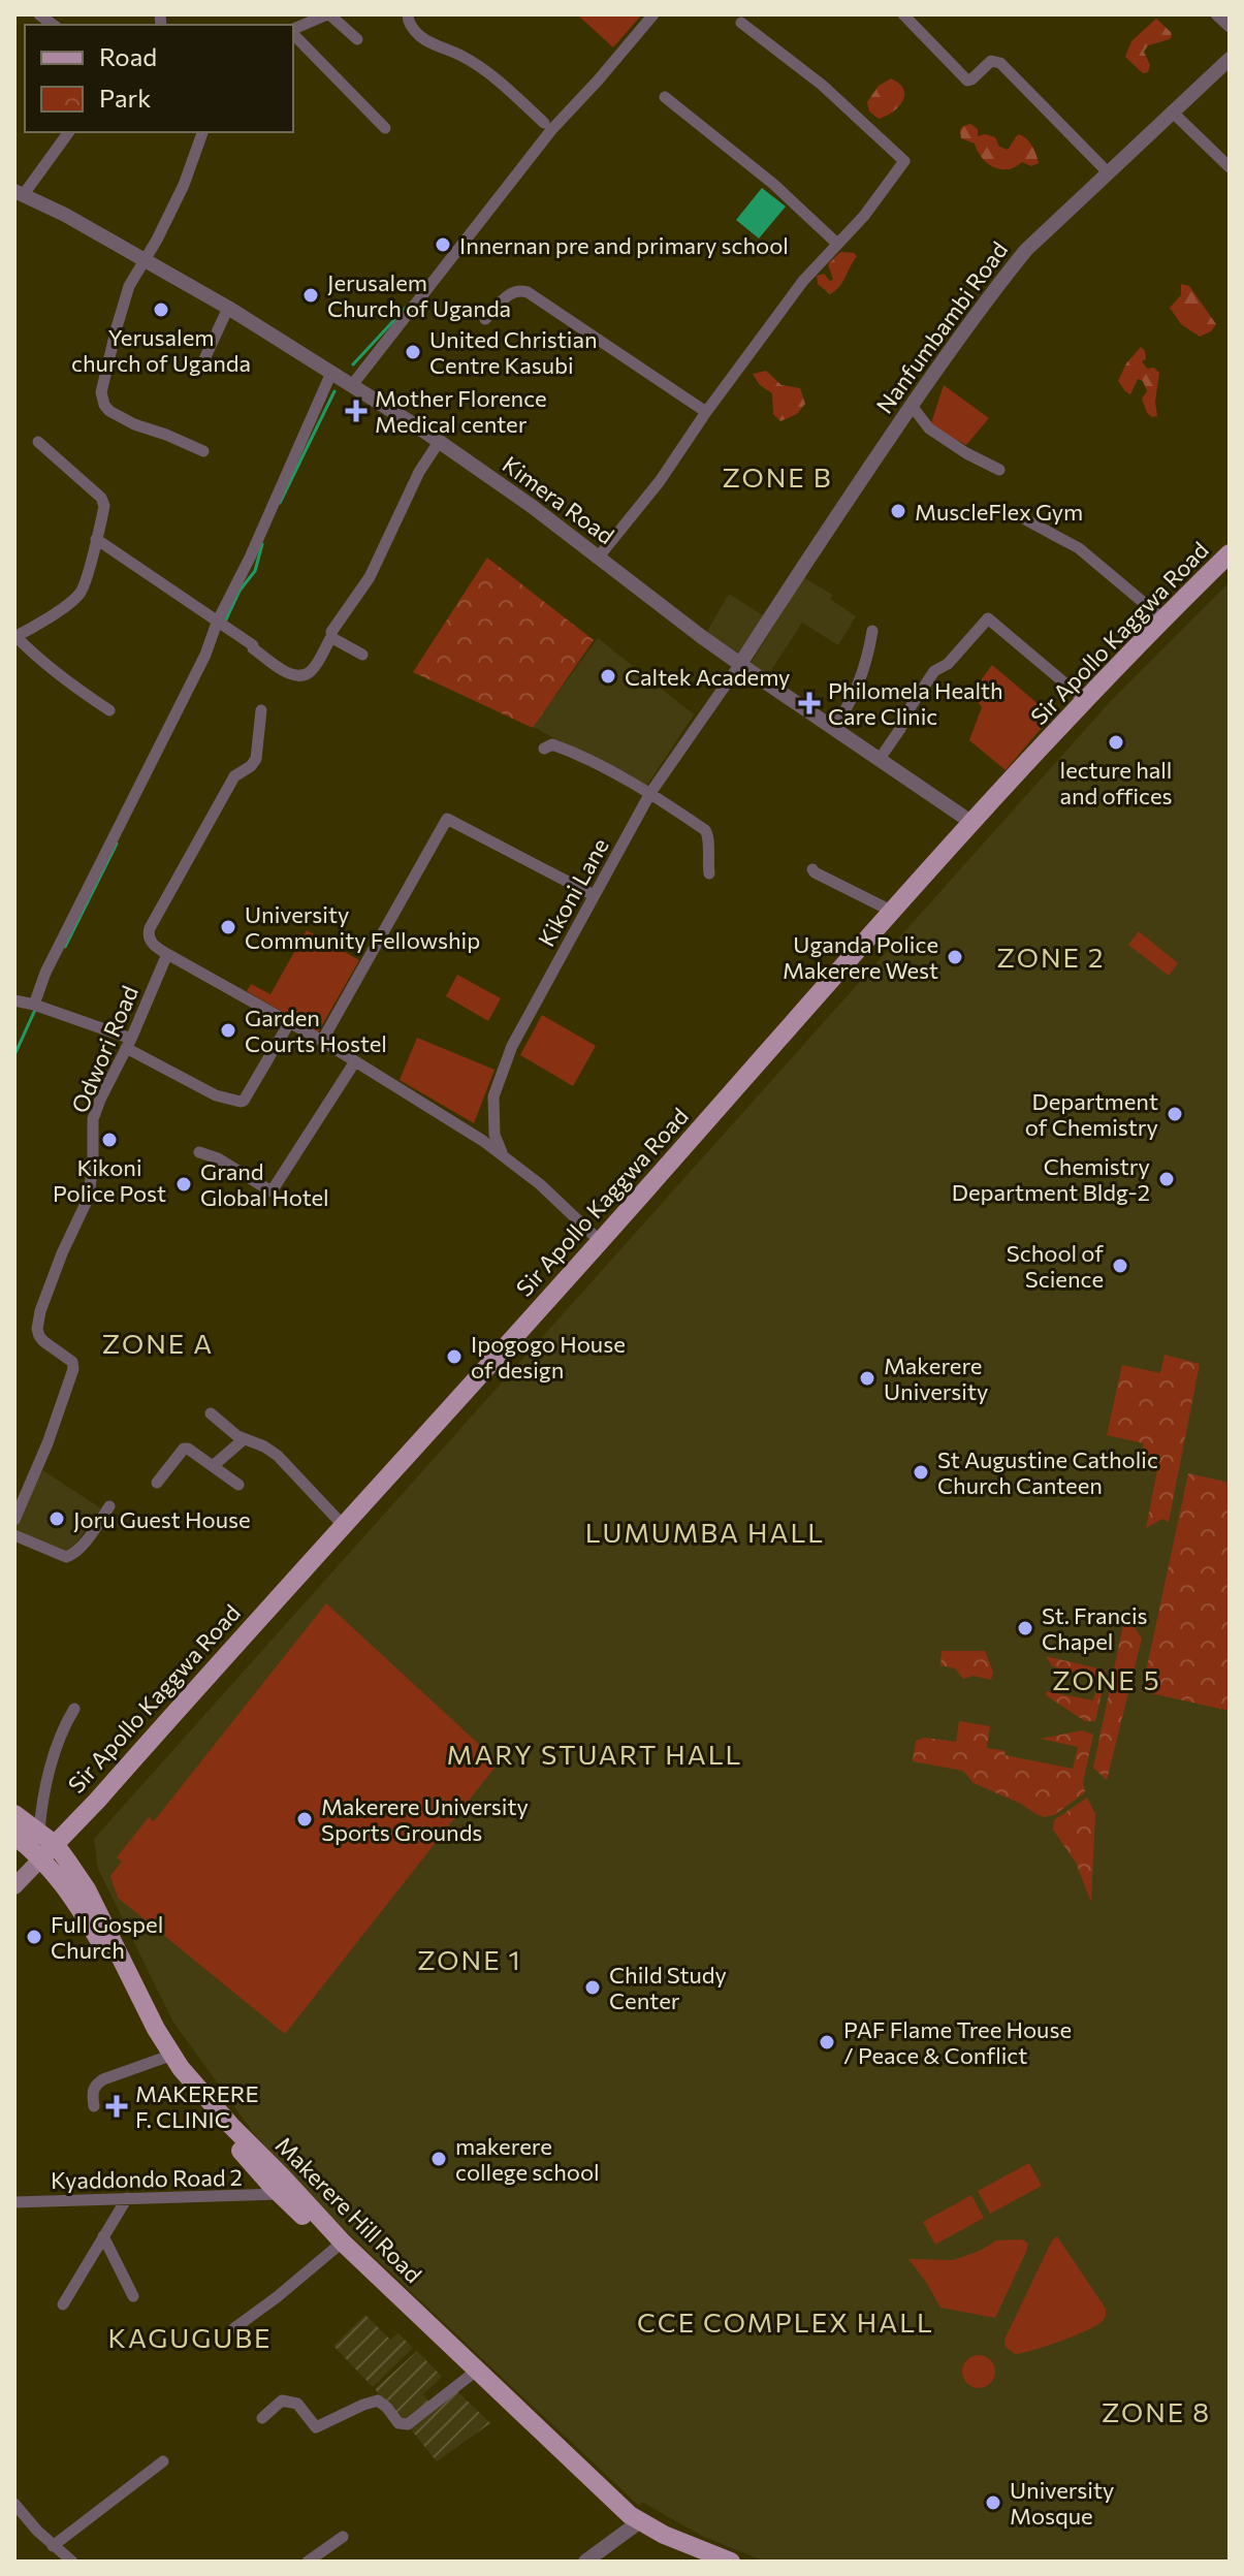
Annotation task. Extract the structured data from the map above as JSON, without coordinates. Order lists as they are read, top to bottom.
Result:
{
  "streets": {
    "main road": ["Sir Apollo Kaggwa Road", "Makerere Hill Road"],
    "street": [
      "Nanfumbambi Road",
      "Kimera Road",
      "Kikoni Lane",
      "Odwori Road",
      "Kyaddondo Road 2"
    ]
  },
  "crossings": [
    ["Nanfumbambi Road", "Kimera Road"],
    ["Nanfumbambi Road", "Kikoni Lane"],
    ["Kimera Road", "Sir Apollo Kaggwa Road"],
    ["Kimera Road", "Kikoni Lane"],
    ["Sir Apollo Kaggwa Road", "Makerere Hill Road"],
    ["Kyaddondo Road 2", "Makerere Hill Road"]
  ],
  "districts": [
    "ZONE B",
    "ZONE 2",
    "ZONE A",
    "LUMUMBA HALL",
    "ZONE 5",
    "MARY STUART HALL",
    "ZONE 1",
    "CCE COMPLEX HALL",
    "KAGUGUBE",
    "ZONE 8"
  ],
  "places": {
    "other": [
      "Innernan pre and primary school",
      "Jerusalem Church of Uganda",
      "Yerusalem church of Uganda",
      "United Christian Centre Kasubi",
      "MuscleFlex Gym",
      "Caltek Academy",
      "lecture hall and offices",
      "University Community Fellowship",
      "Uganda Police Makerere West",
      "Garden Courts Hostel",
      "Department of Chemistry",
      "Kikoni Police Post",
      "Chemistry Department Bldg-2",
      "Grand Global Hotel",
      "School of Science",
      "Ipogogo House of design",
      "Makerere University",
      "St Augustine Catholic Church Canteen",
      "Joru Guest House",
      "St. Francis Chapel",
      "Makerere University Sports Grounds",
      "Full Gospel Church",
      "Child Study Center",
      "PAF Flame Tree House / Peace & Conflict",
      "makerere college school",
      "University Mosque"
    ],
    "health": ["Mother Florence Medical center", "Philomela Health Care Clinic", "MAKERERE F. CLINIC"]
  },
  "legend": ["Road", "Park"]
}
